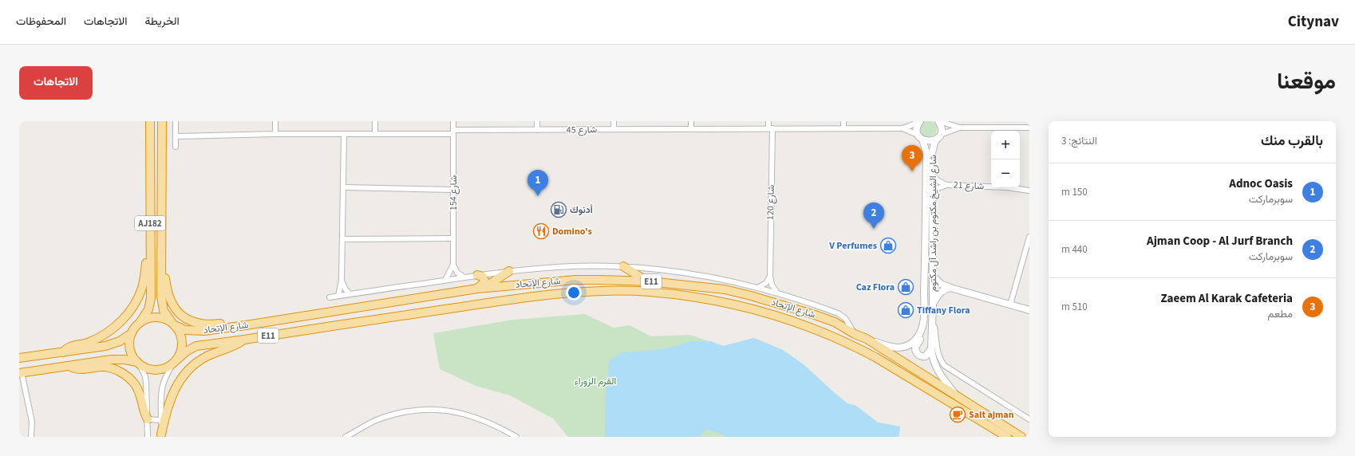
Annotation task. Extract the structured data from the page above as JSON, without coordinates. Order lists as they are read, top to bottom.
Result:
{
  "streets": {
    "highway": ["AJ182", "E11", "شارع الإتحاد"],
    "street": [
      "شارع 45",
      "شارع 21",
      "شارع 154",
      "شارع 120",
      "شارع الشيخ مكتوم بن راشد آل مكتوم"
    ]
  },
  "crossings": [
    ["شارع 45", "شارع 154"],
    ["شارع 45", "شارع 120"],
    ["شارع 45", "شارع الشيخ مكتوم بن راشد آل مكتوم"],
    ["شارع 21", "شارع الشيخ مكتوم بن راشد آل مكتوم"],
    ["AJ182", "شارع الإتحاد"],
    ["شارع الشيخ مكتوم بن راشد آل مكتوم", "شارع الإتحاد"]
  ],
  "parks": ["القرم الزوراء"],
  "places": {
    "fuel station": ["أدنوك"],
    "restaurant": ["Domino's"],
    "shop": ["V Perfumes", "Caz Flora", "Tiffany Flora"],
    "cafe": ["Salt ajman"]
  },
  "page": {
    "header": "Citynav",
    "nav": ["الخريطة", "الاتجاهات", "المحفوظات"],
    "title": "موقعنا",
    "buttons": "الاتجاهات",
    "heading": ["بالقرب منك", "النتائج: 3"],
    "map_buttons": ["+", "−"],
    "pins": ["3", "1", "2"],
    "list": [
      {
        "mark": "1",
        "name": "Adnoc Oasis",
        "note": "سوبرماركت",
        "value": "150 m"
      },
      {
        "mark": "2",
        "name": "Ajman Coop - Al Jurf Branch",
        "note": "سوبرماركت",
        "value": "440 m"
      },
      {
        "mark": "3",
        "name": "Zaeem Al Karak Cafeteria",
        "note": "مطعم",
        "value": "510 m"
      }
    ]
  }
}
